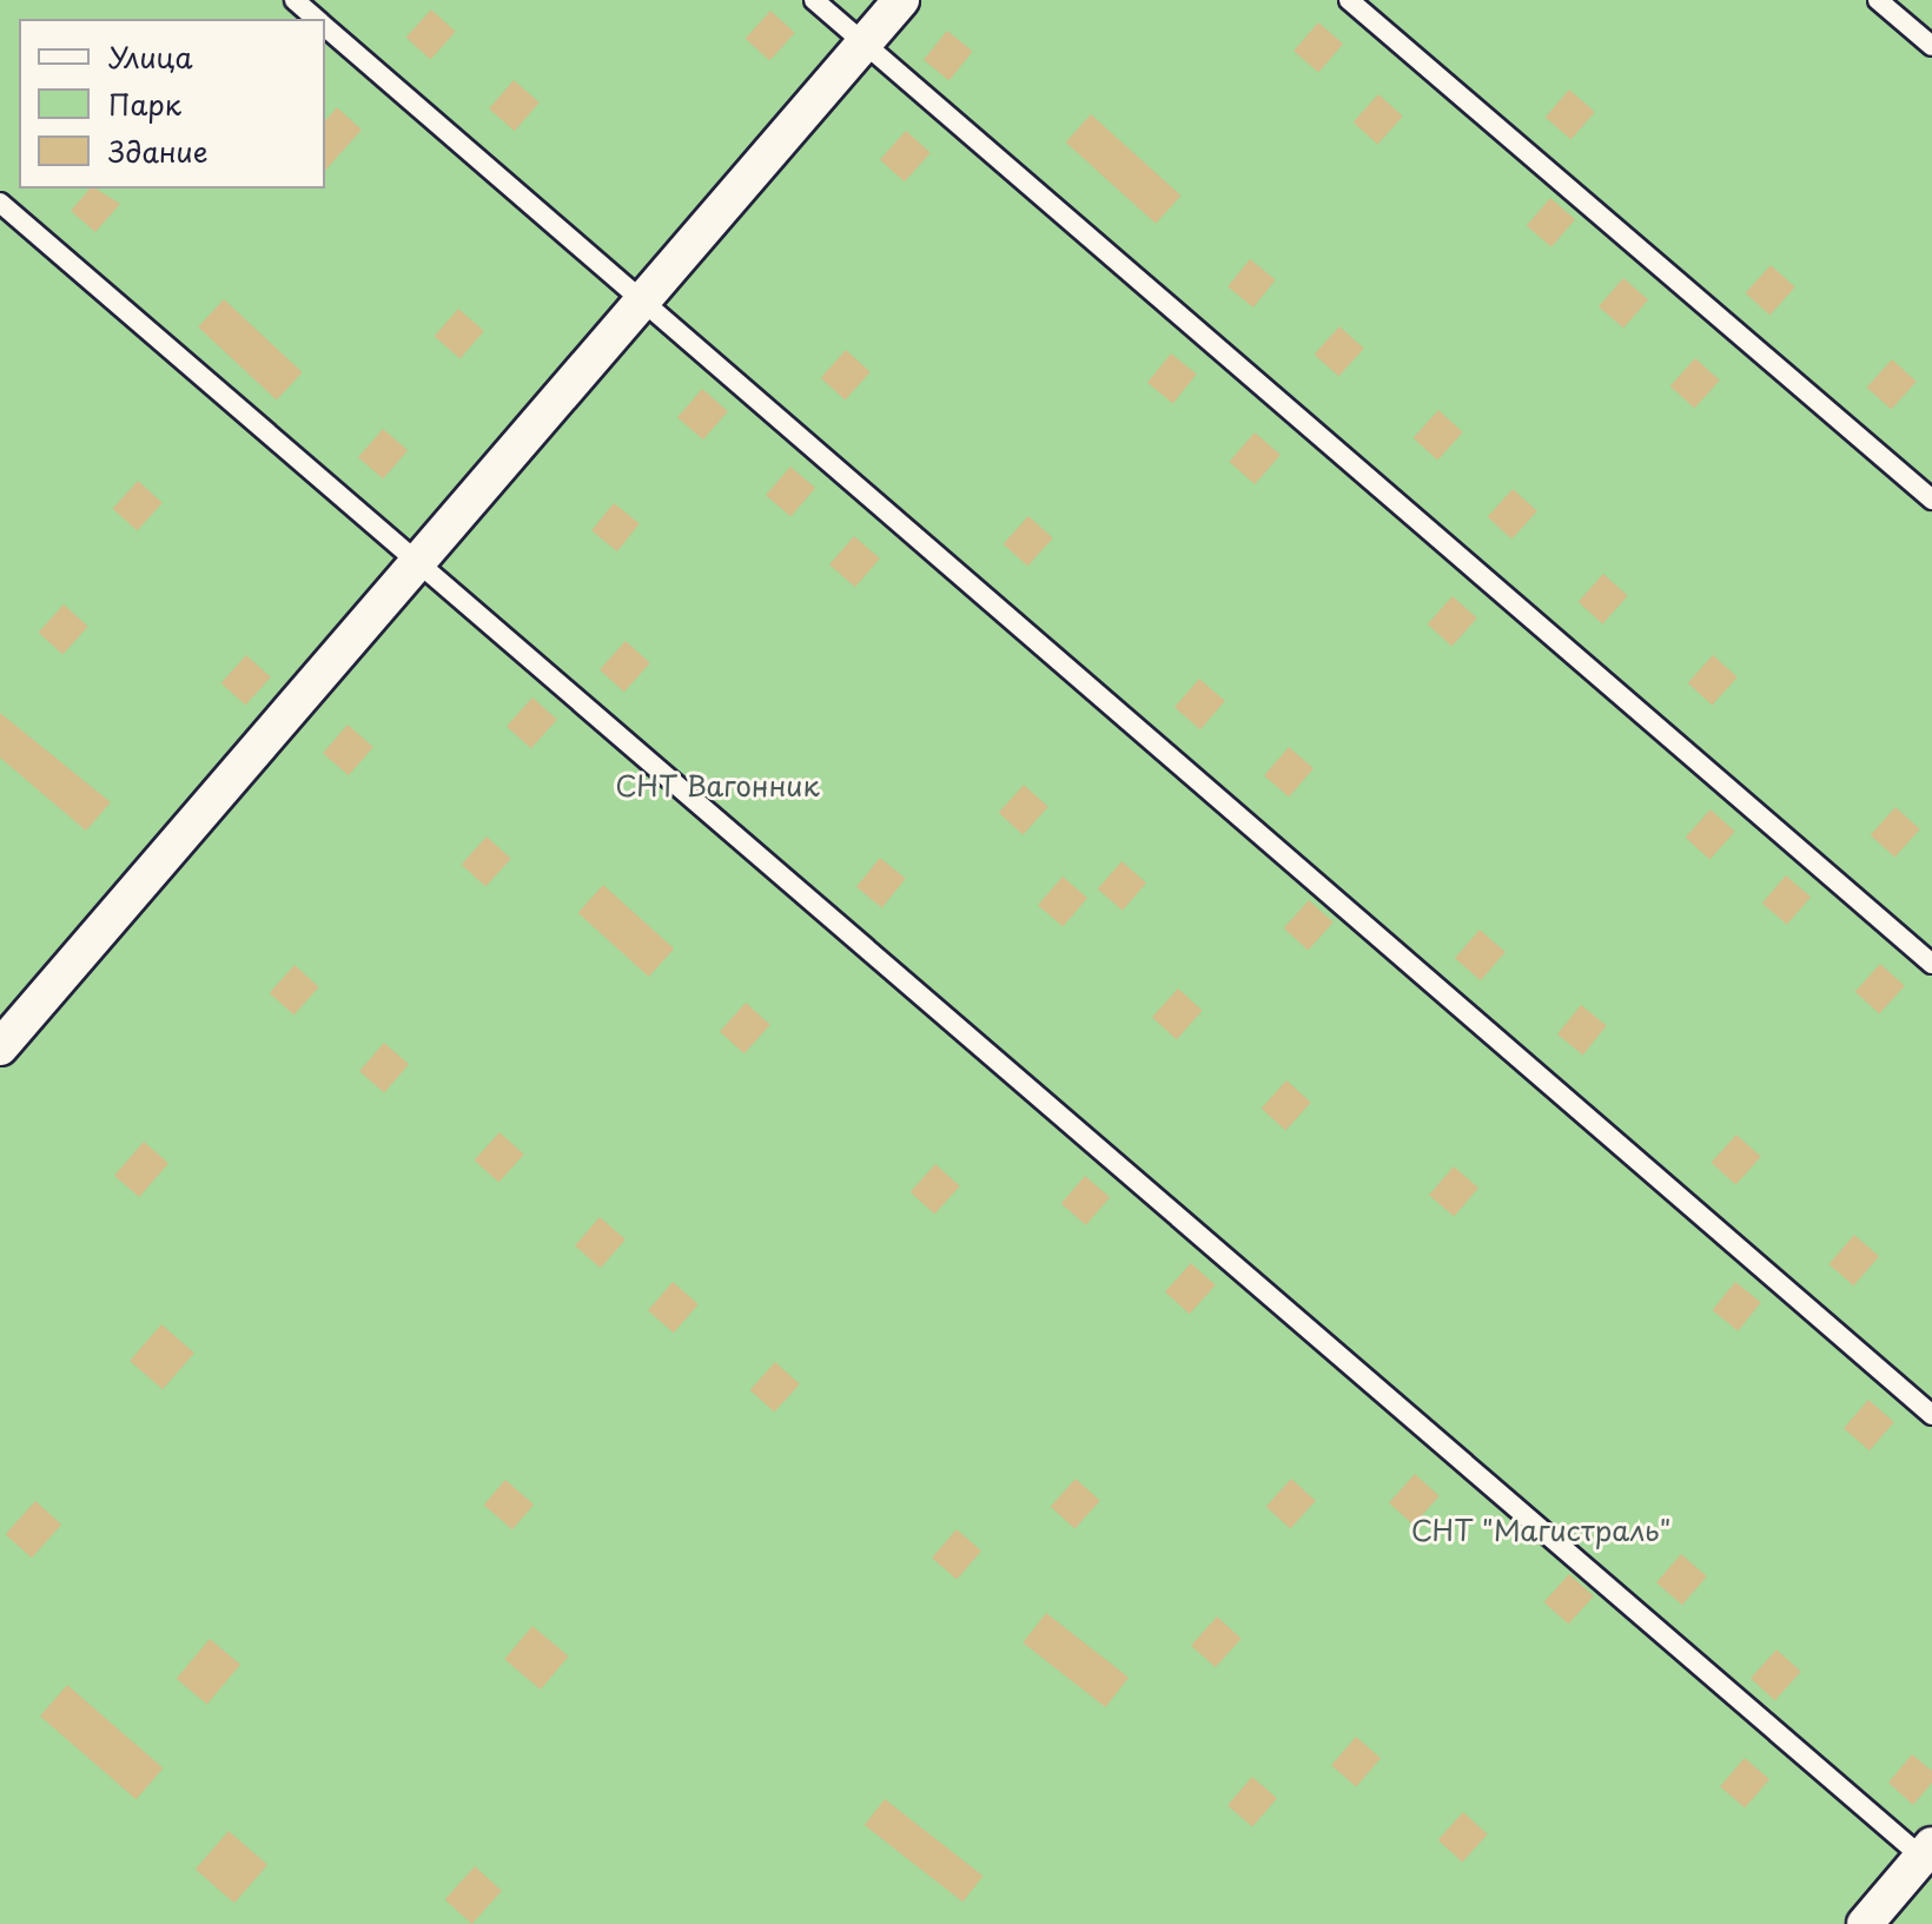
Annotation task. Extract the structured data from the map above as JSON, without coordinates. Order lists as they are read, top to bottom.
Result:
{
  "parks": ["СНТ Вагонник", "СНТ \"Магистраль\""],
  "legend": ["Улица", "Парк", "Здание"]
}
